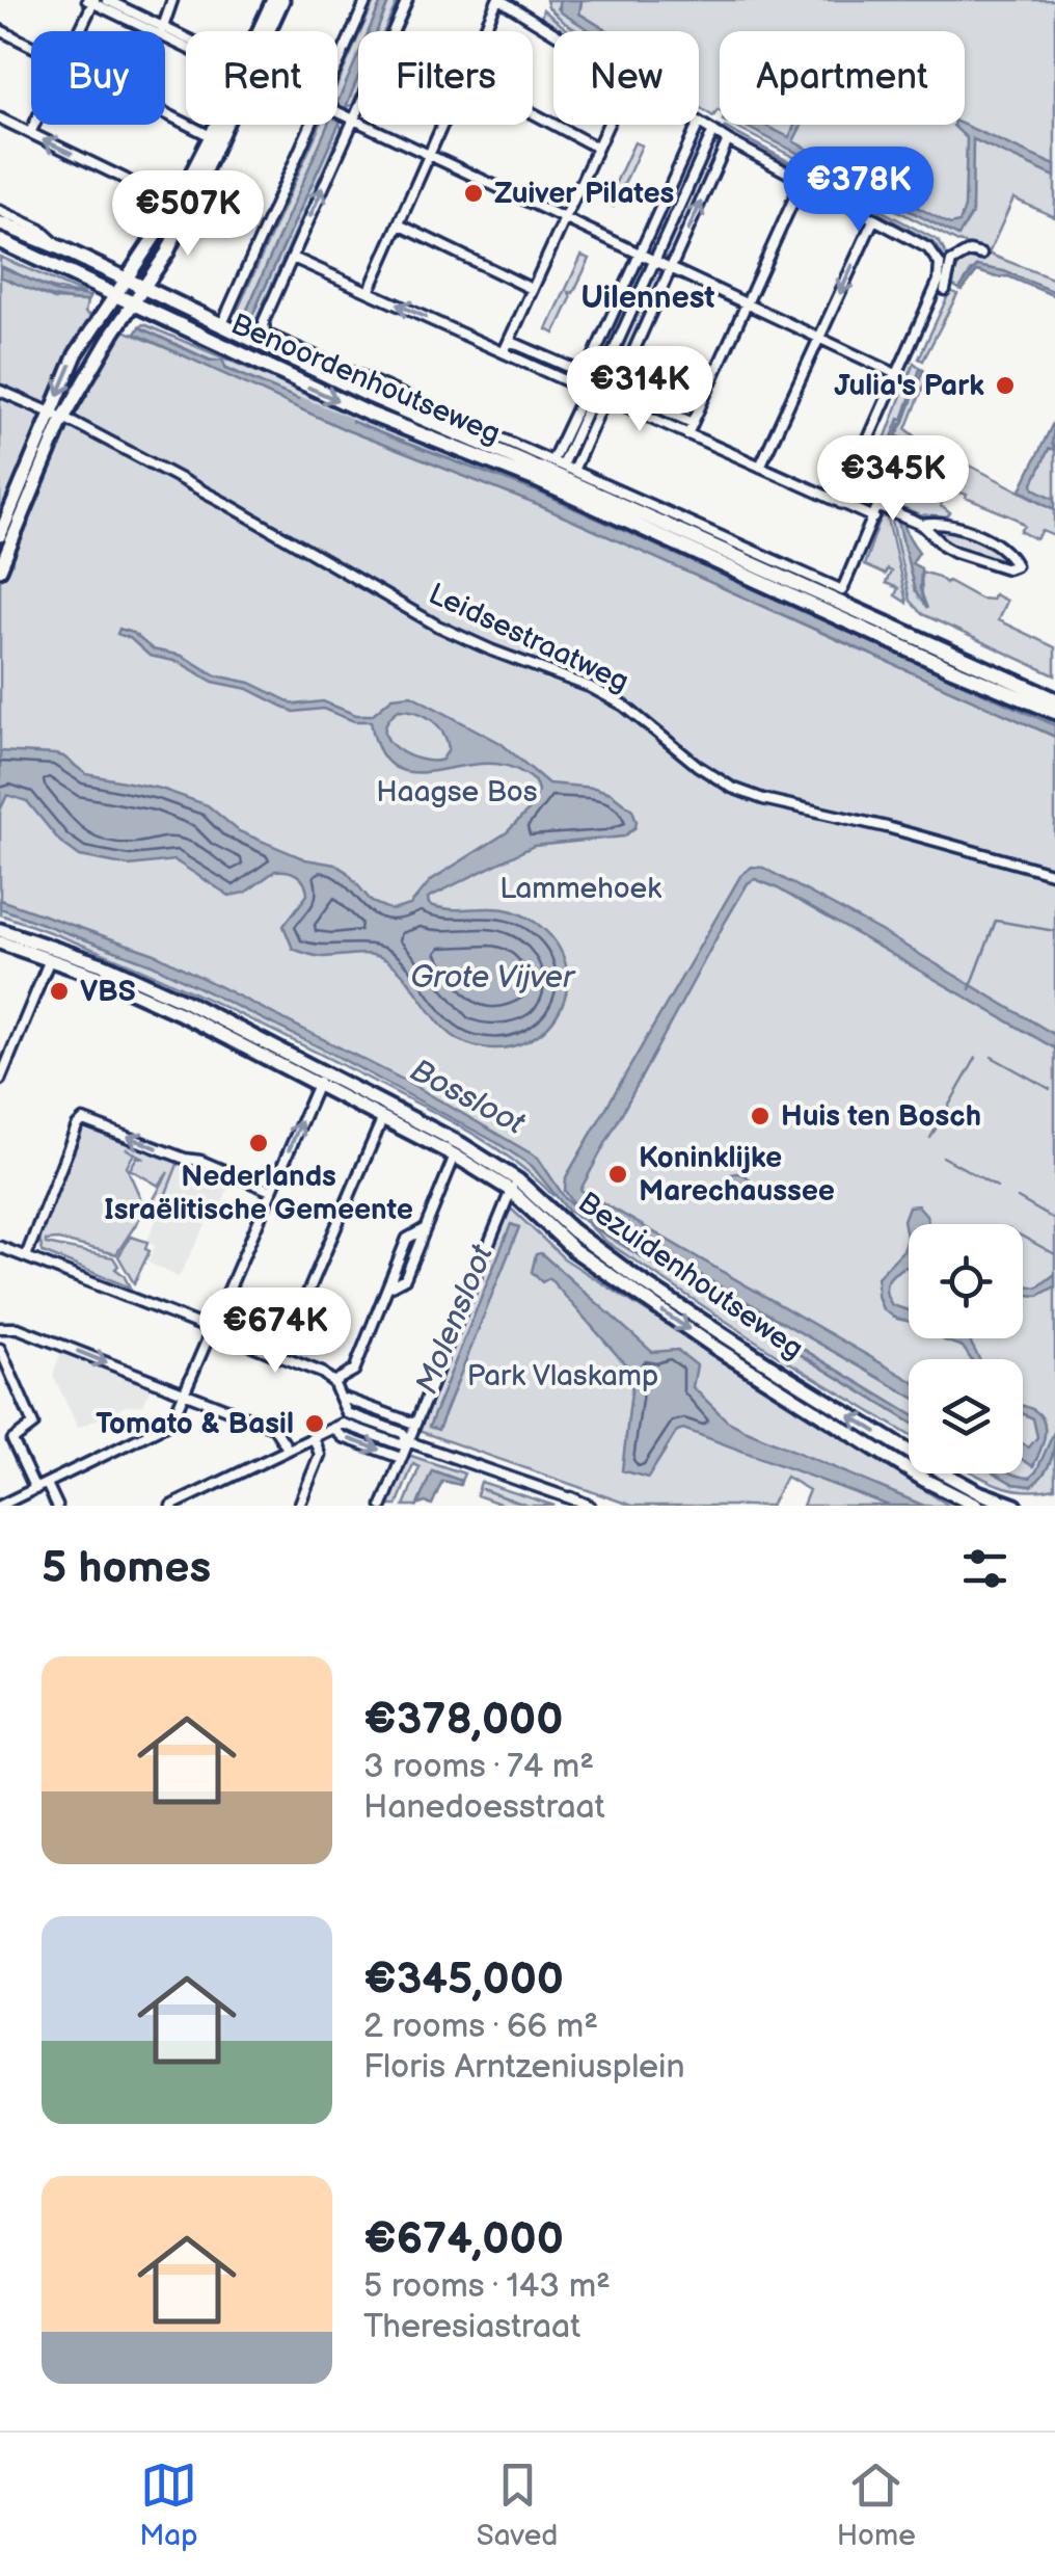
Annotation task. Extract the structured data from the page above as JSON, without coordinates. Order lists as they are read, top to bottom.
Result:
{
  "streets": {
    "main road": ["Benoordenhoutseweg", "Bezuidenhoutseweg"],
    "street": ["Leidsestraatweg"]
  },
  "districts": ["Uilennest"],
  "water": ["Grote Vijver", "Bossloot", "Molensloot"],
  "parks": ["Haagse Bos", "Lammehoek", "Park Vlaskamp"],
  "places": [
    "Zuiver Pilates",
    "Julia's Park",
    "VBS",
    "Huis ten Bosch",
    "Nederlands Israëlitische Gemeente",
    "Koninklijke Marechaussee",
    "Tomato & Basil"
  ],
  "page": {
    "chip": [
      "Buy",
      "Rent",
      "Filters",
      "New",
      "Apartment"
    ],
    "price": [
      "€378K",
      "€507K",
      "€314K",
      "€345K",
      "€674K"
    ],
    "heading": "5 homes",
    "list": [
      {
        "name": "€378,000",
        "note": "3 rooms · 74 m² · Hanedoesstraat"
      },
      {
        "name": "€345,000",
        "note": "2 rooms · 66 m² · Floris Arntzeniusplein"
      },
      {
        "name": "€674,000",
        "note": "5 rooms · 143 m² · Theresiastraat"
      }
    ],
    "tabs": ["Map", "Saved", "Home"]
  }
}
